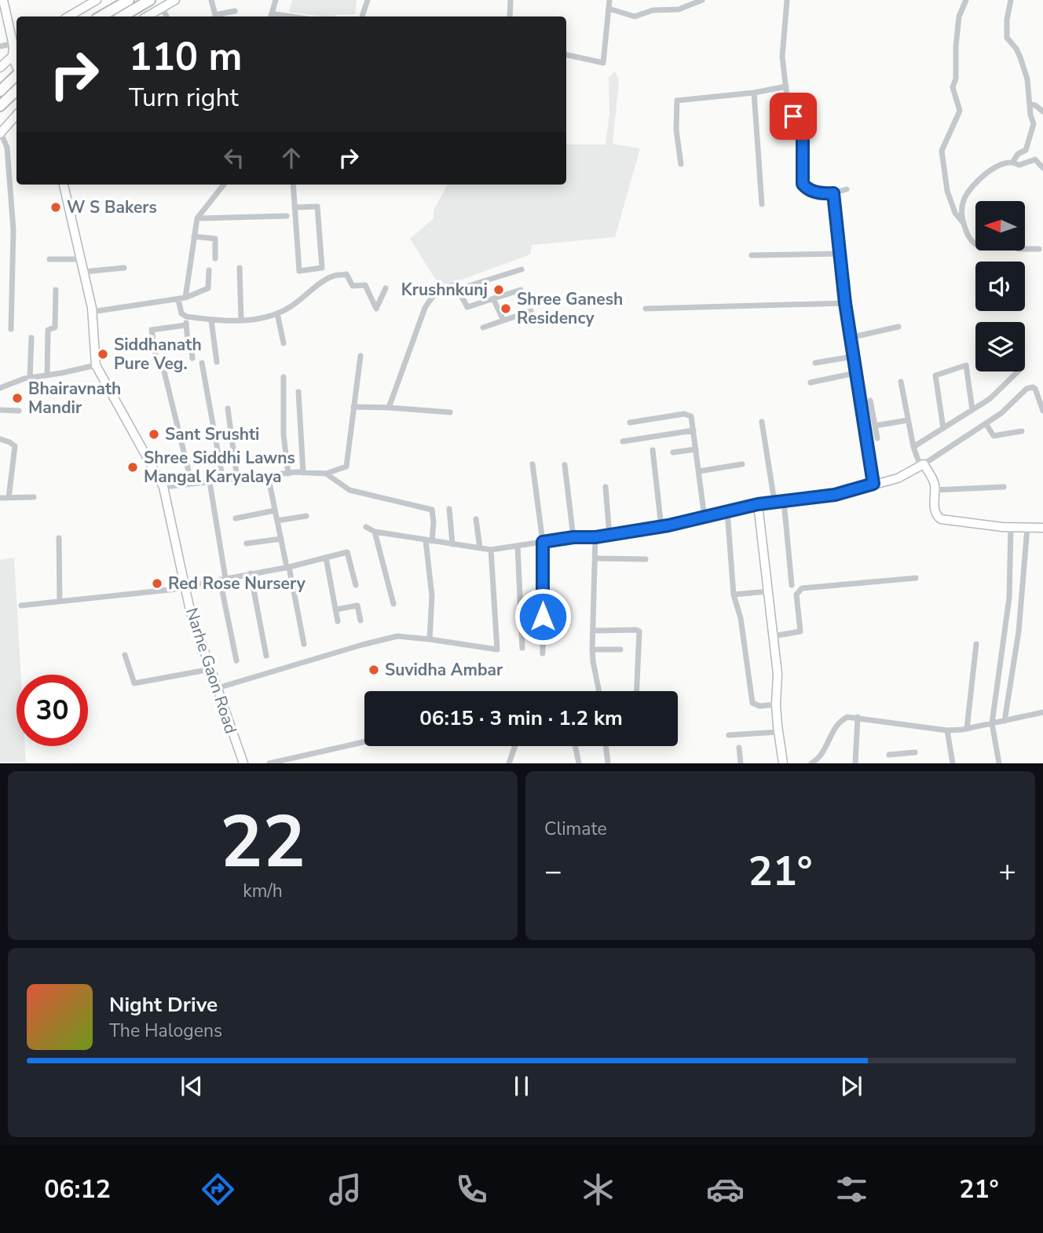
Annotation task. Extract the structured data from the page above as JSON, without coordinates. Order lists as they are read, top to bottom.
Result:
{
  "streets": {
    "street": ["Narhe Gaon Road"]
  },
  "places": [
    "W S Bakers",
    "Krushnkunj",
    "Shree Ganesh Residency",
    "Siddhanath Pure Veg.",
    "Bhairavnath Mandir",
    "Sant Srushti",
    "Shree Siddhi Lawns Mangal Karyalaya",
    "Red Rose Nursery",
    "Suvidha Ambar"
  ],
  "north": "left",
  "page": {
    "turn": ["110 m", "Turn right"],
    "limit": "30",
    "trip": "06:15 · 3 min · 1.2 km",
    "tile": [
      ["22", "km/h"],
      "Climate"
    ],
    "heat": ["−", "21°", "+"],
    "song": ["Night Drive", "The Halogens"],
    "tabs": ["06:12", "21°"]
  }
}
